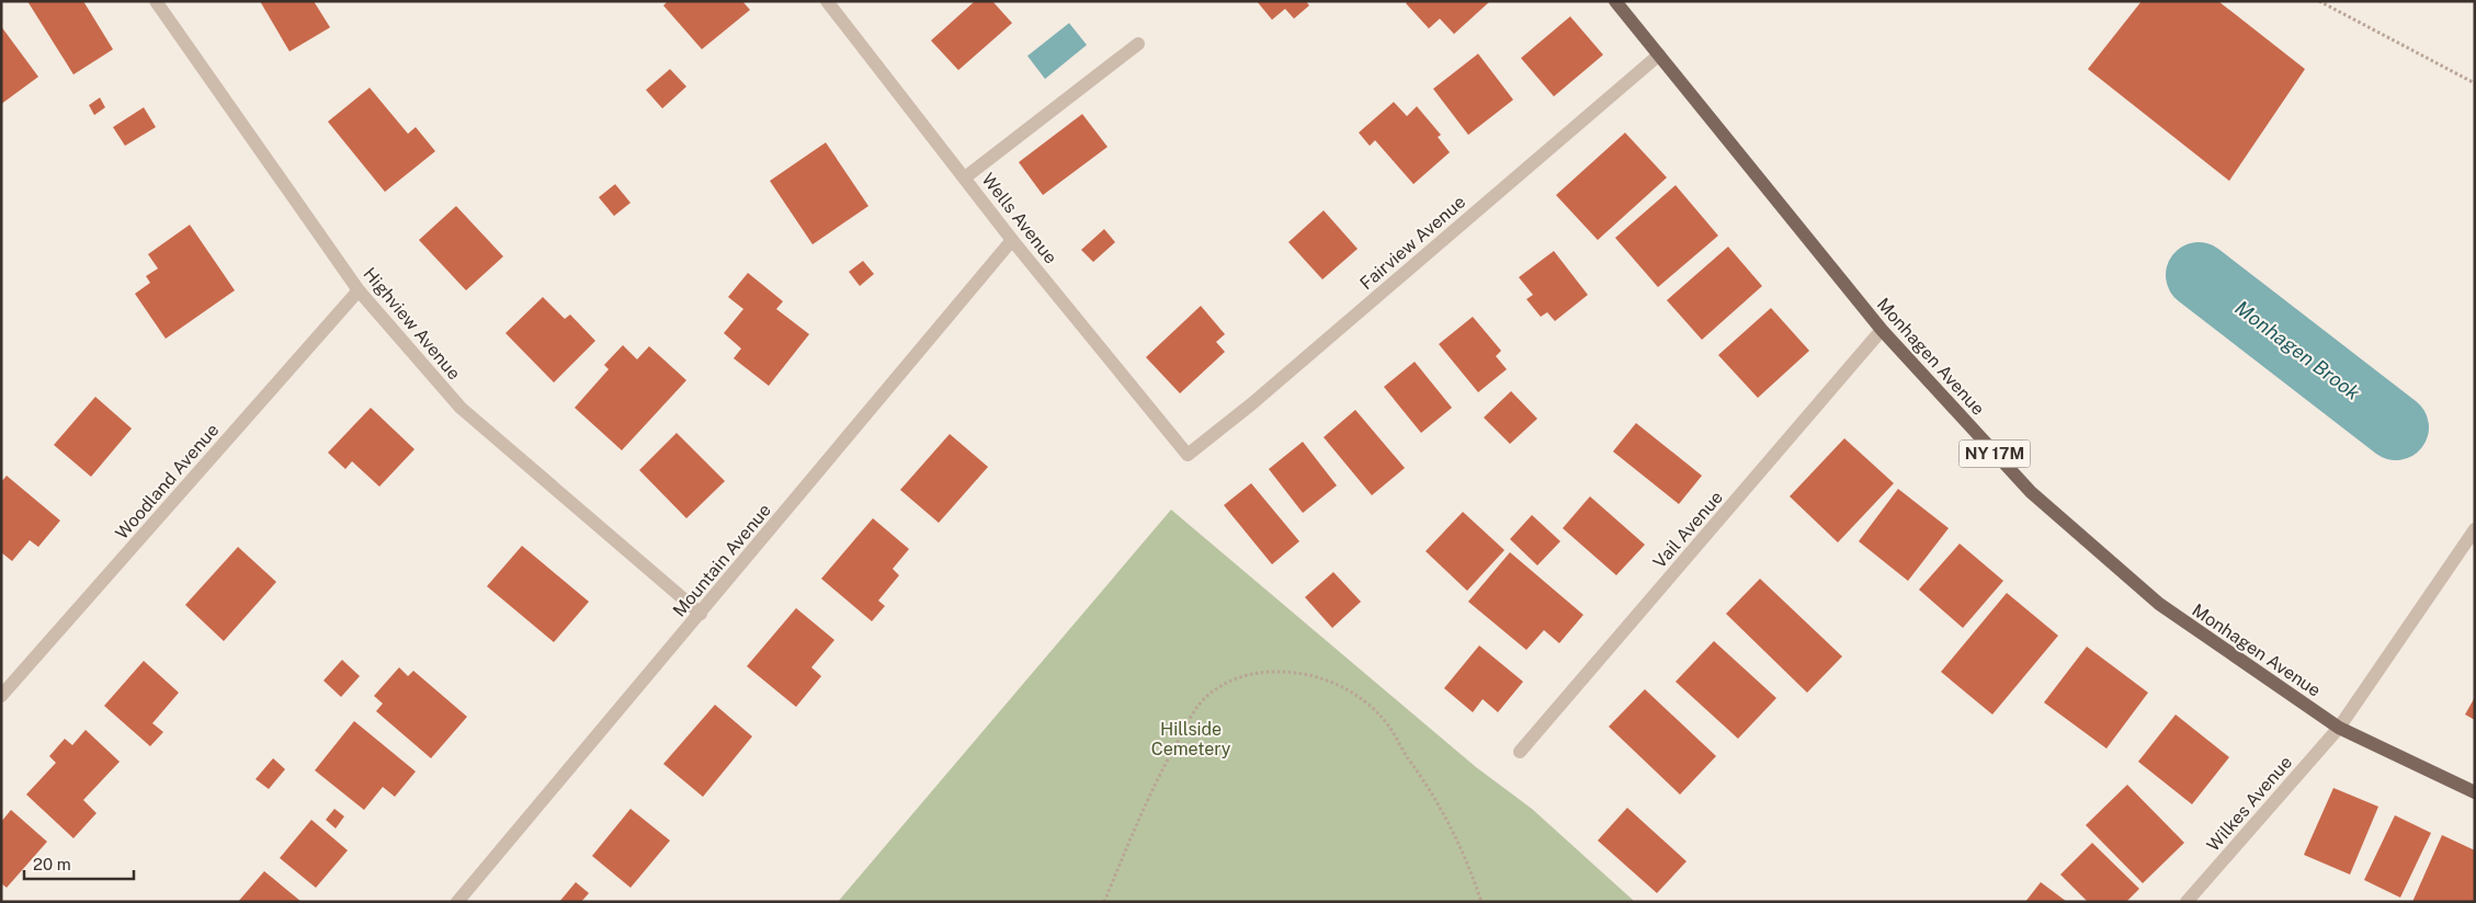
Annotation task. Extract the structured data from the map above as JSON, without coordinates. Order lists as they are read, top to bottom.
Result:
{
  "streets": {
    "main road": ["Monhagen Avenue", "NY 17M"],
    "street": [
      "Wells Avenue",
      "Fairview Avenue",
      "Highview Avenue",
      "Woodland Avenue",
      "Vail Avenue",
      "Mountain Avenue",
      "Wilkes Avenue"
    ]
  },
  "crossings": [
    ["Wells Avenue", "Fairview Avenue"],
    ["Wells Avenue", "Mountain Avenue"],
    ["Fairview Avenue", "Monhagen Avenue"],
    ["Highview Avenue", "Woodland Avenue"],
    ["Highview Avenue", "Mountain Avenue"],
    ["Monhagen Avenue", "Vail Avenue"],
    ["Monhagen Avenue", "Wilkes Avenue"]
  ],
  "water": ["Monhagen Brook"],
  "parks": ["Hillside Cemetery"],
  "scale_bar": "20 m"
}
